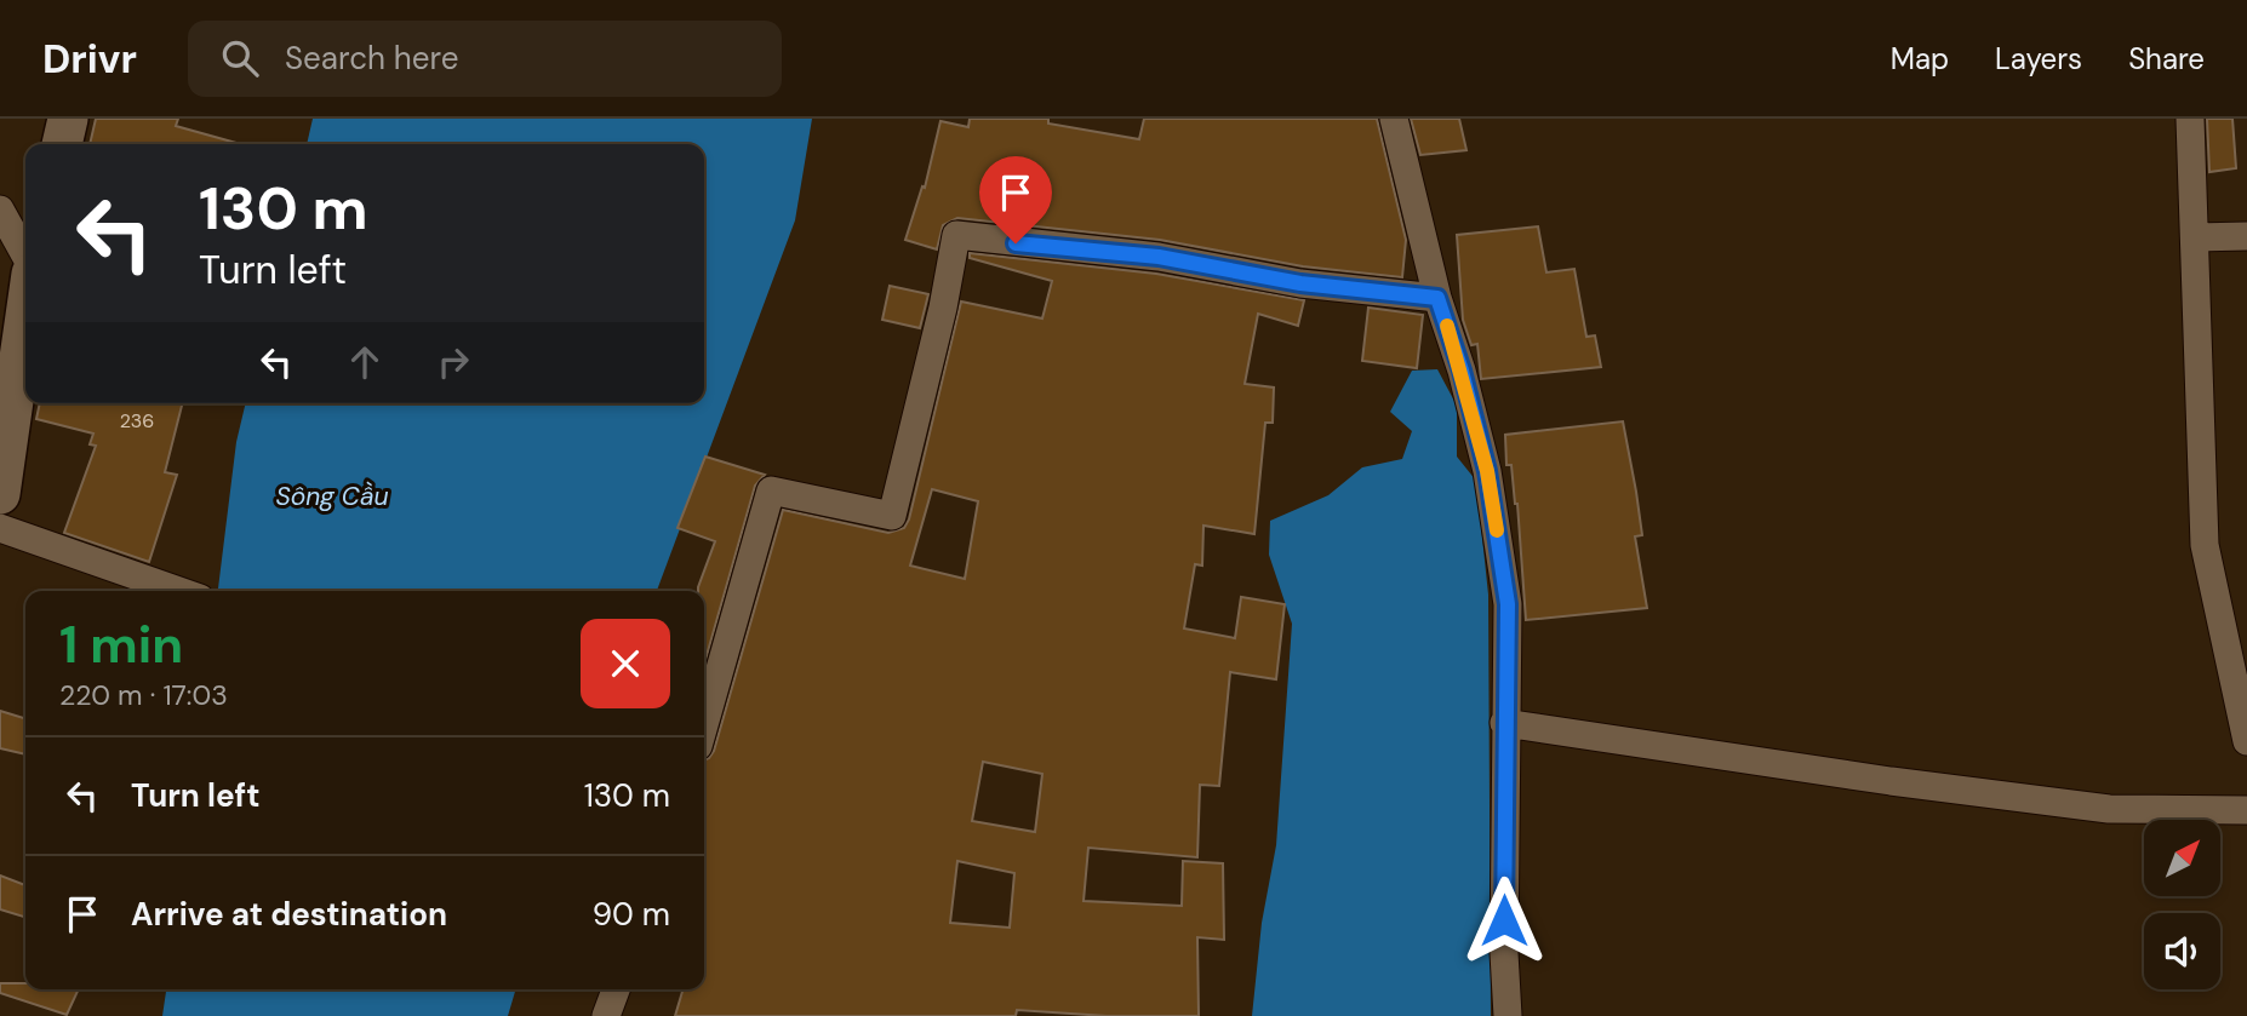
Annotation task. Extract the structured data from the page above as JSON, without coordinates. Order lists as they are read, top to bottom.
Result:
{
  "water": ["Sông Cầu"],
  "house_numbers": ["236"],
  "north": "top right",
  "page": {
    "header": "Drivr",
    "search": "Search here",
    "nav": ["Map", "Layers", "Share"],
    "turn": ["130 m", "Turn left"],
    "heading": ["1 min", "220 m · 17:03"],
    "list": [
      {
        "name": "Turn left",
        "value": "130 m"
      },
      {
        "name": "Arrive at destination",
        "value": "90 m"
      }
    ]
  }
}
